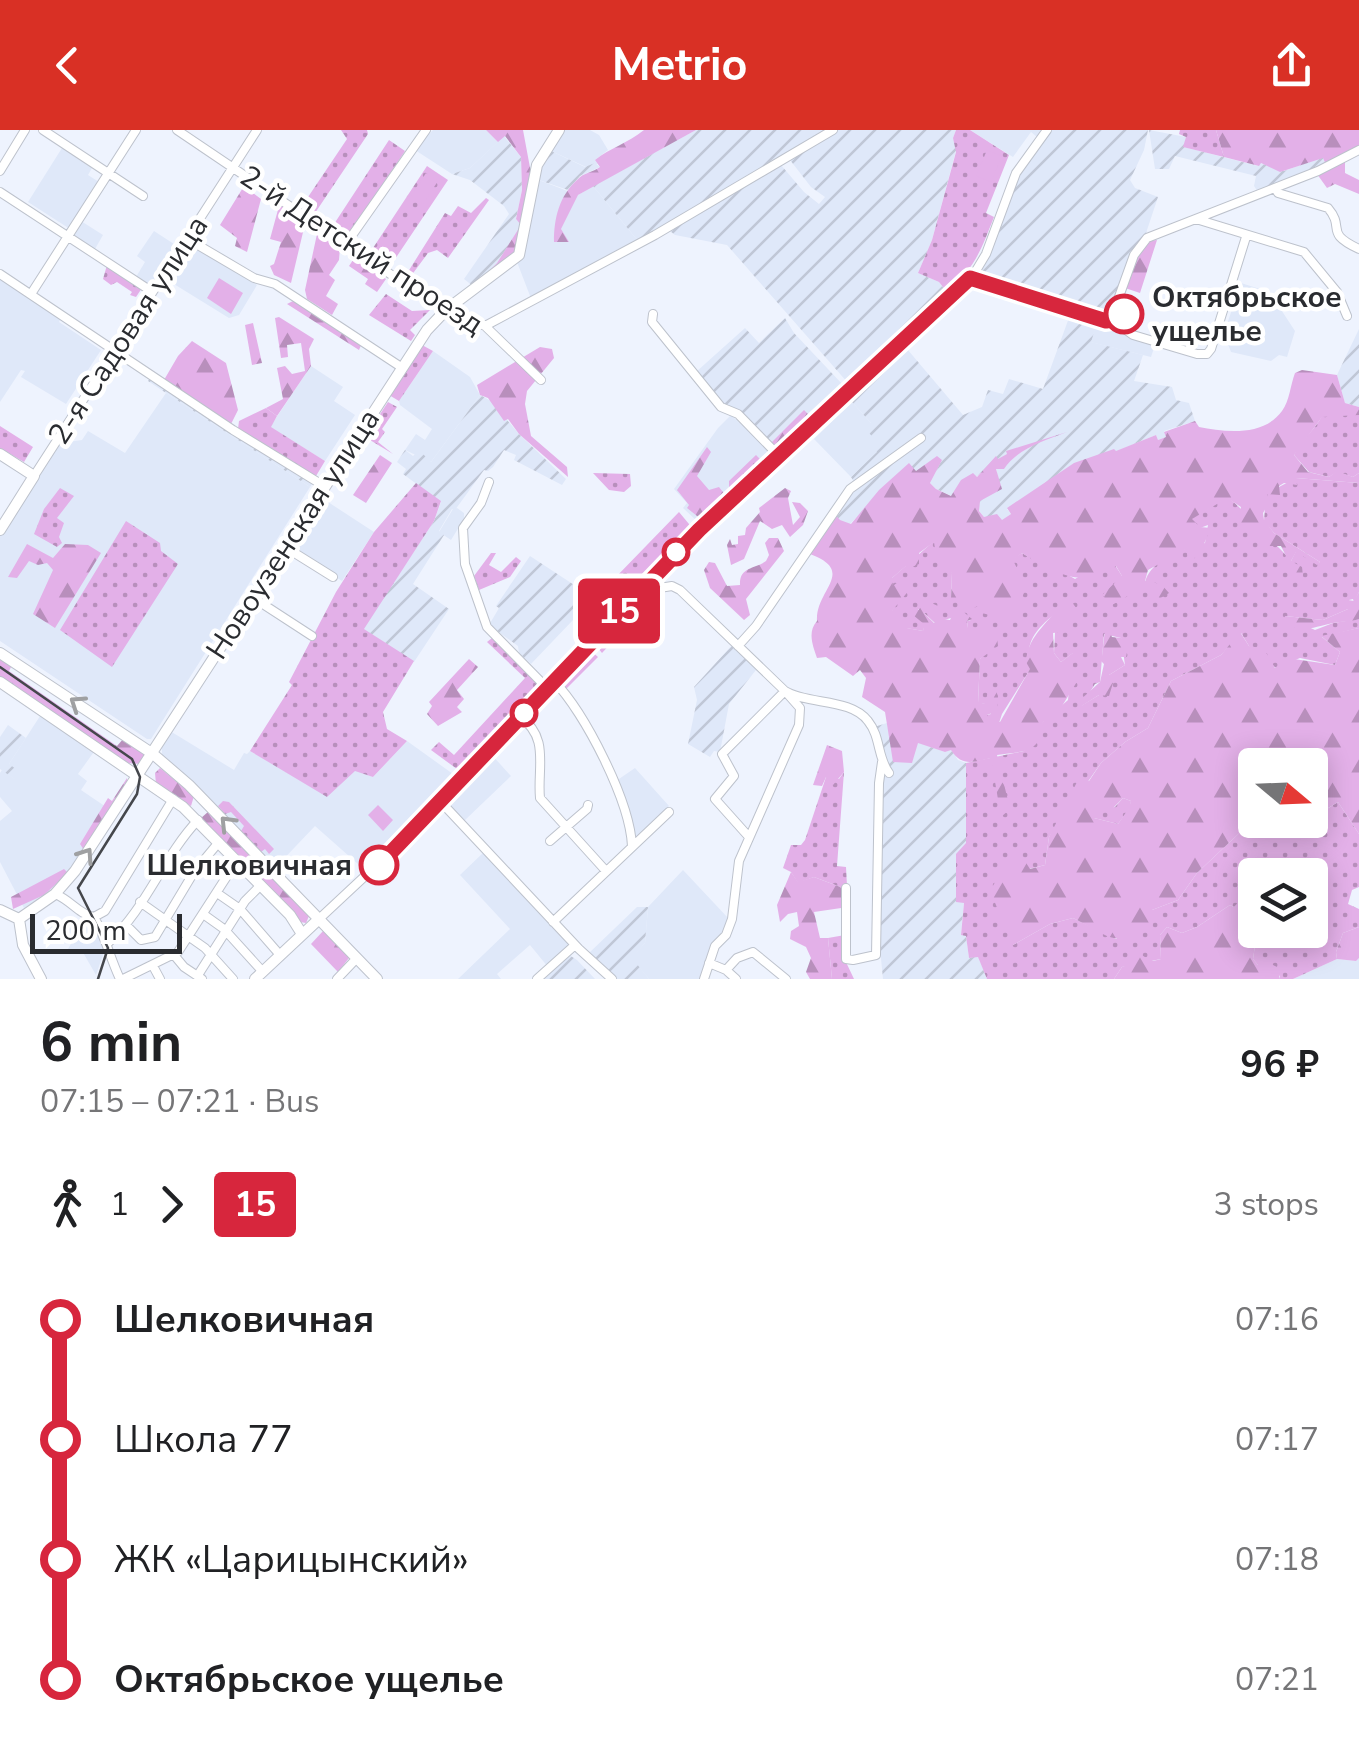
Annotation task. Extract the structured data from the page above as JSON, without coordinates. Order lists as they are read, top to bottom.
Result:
{
  "streets": {
    "main road": ["2-я Садовая улица", "Новоузенская улица"],
    "street": ["2-й Детский проезд"]
  },
  "crossings": [
    ["2-й Детский проезд", "2-я Садовая улица"],
    ["2-й Детский проезд", "Новоузенская улица"]
  ],
  "places": ["Октябрьское ущелье", "Шелковичная"],
  "lines": ["bus line 15"],
  "scale_bar": "200 m",
  "north": "right",
  "page": {
    "header": "Metrio",
    "on_map": "15",
    "scale": "200 m",
    "heading": ["6 min", "07:15 – 07:21 · Bus", "96 ₽"],
    "legs": ["1", "15", "3 stops"],
    "list": [
      {
        "name": "Шелковичная",
        "value": "07:16"
      },
      {
        "name": "Школа 77",
        "value": "07:17"
      },
      {
        "name": "ЖК «Царицынский»",
        "value": "07:18"
      },
      {
        "name": "Октябрьское ущелье",
        "value": "07:21"
      }
    ]
  }
}
